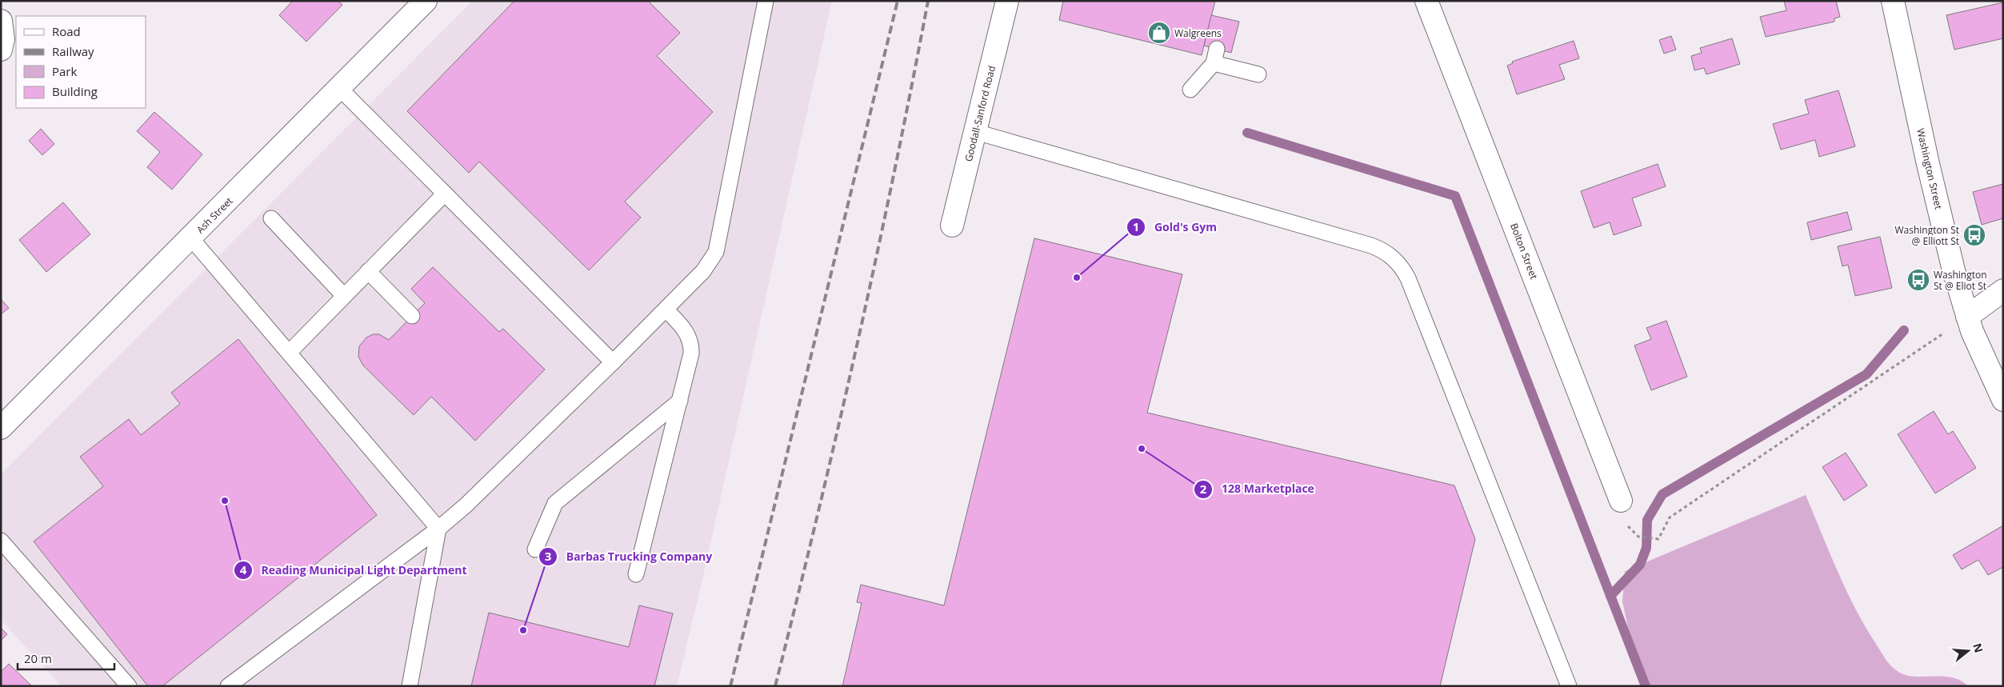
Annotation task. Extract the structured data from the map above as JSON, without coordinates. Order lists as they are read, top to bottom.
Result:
{
  "streets": {
    "street": [
      "Goodall-Sanford Road",
      "Washington Street",
      "Ash Street",
      "Bolton Street"
    ]
  },
  "places": {
    "shop": ["Walgreens"],
    "bus stop": ["Washington St @ Elliott St", "Washington St @ Eliot St"],
    "other": [
      "Gold's Gym",
      "128 Marketplace",
      "Reading Municipal Light Department",
      "Barbas Trucking Company"
    ]
  },
  "legend": [
    "Road",
    "Railway",
    "Park",
    "Building"
  ],
  "scale_bar": "20 m",
  "north": "right"
}
